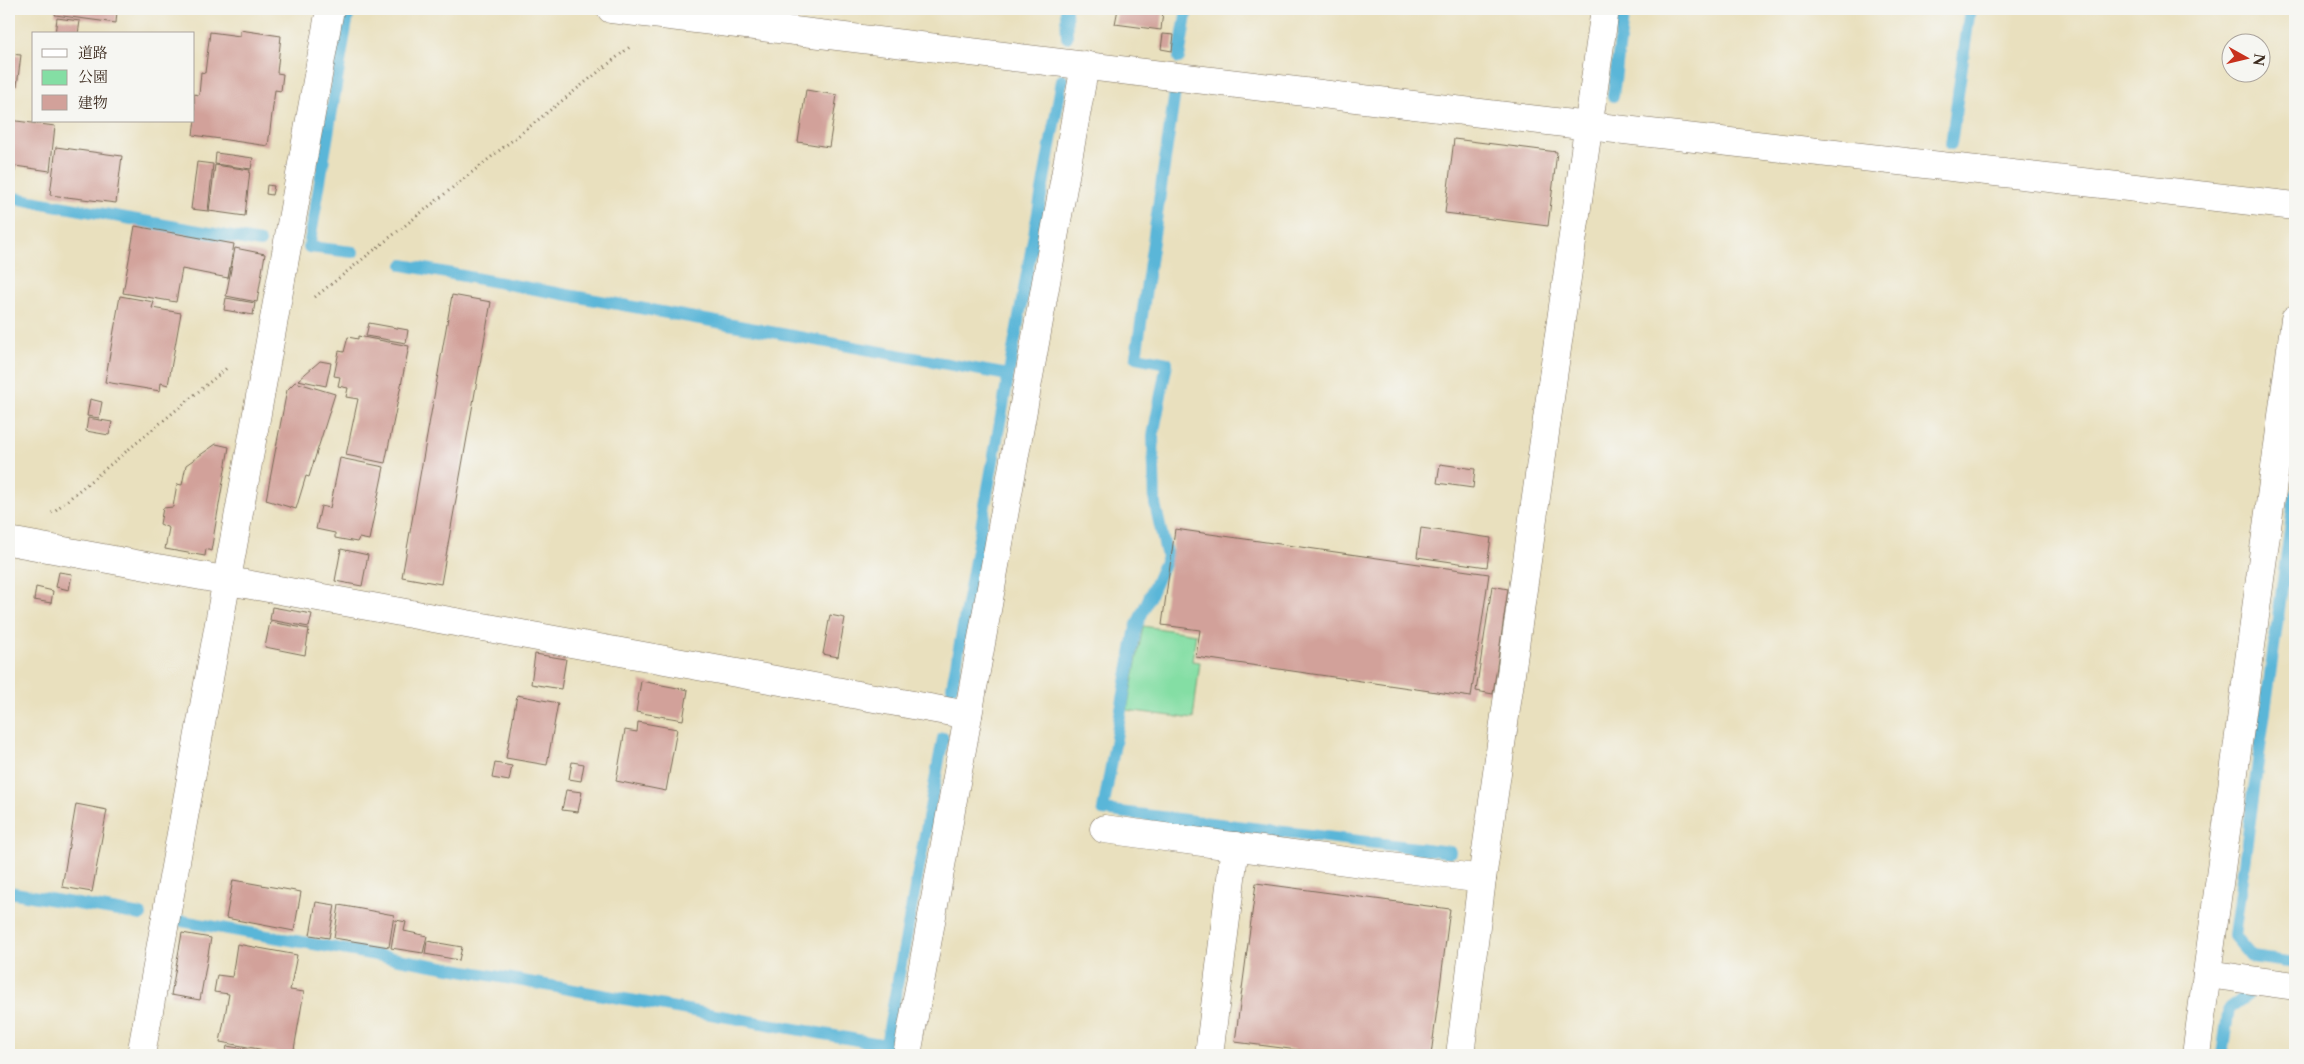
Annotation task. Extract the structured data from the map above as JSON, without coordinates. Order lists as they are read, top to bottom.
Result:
{
  "legend": ["道路", "公園", "建物"],
  "north": "right"
}
